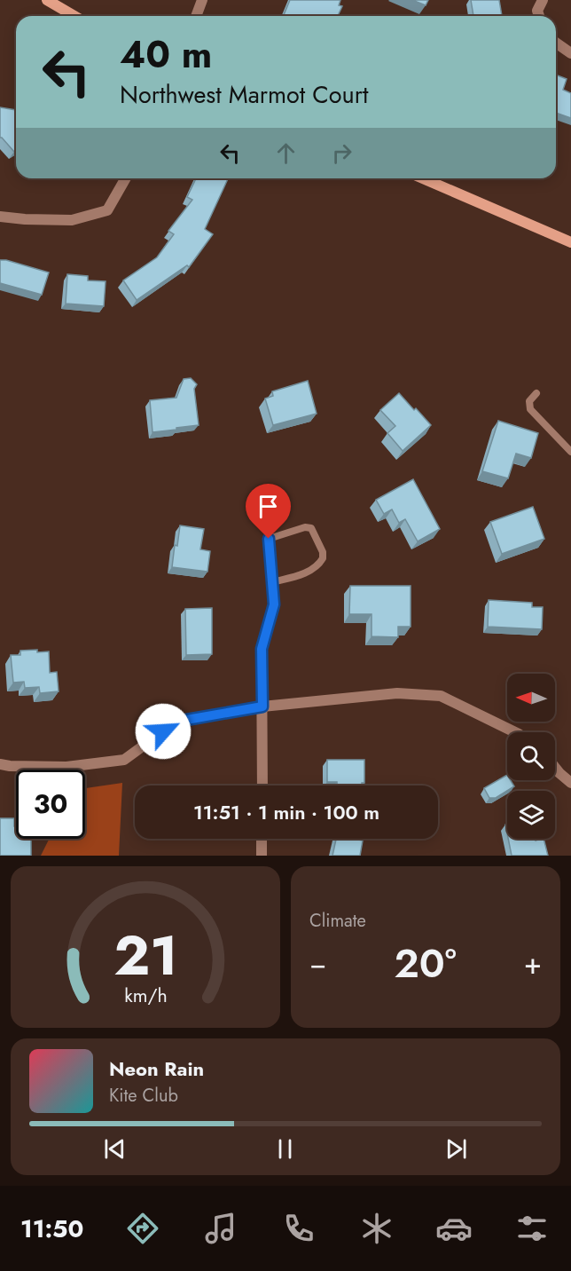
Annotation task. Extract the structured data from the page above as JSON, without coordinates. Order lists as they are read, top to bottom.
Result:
{
  "north": "left",
  "page": {
    "turn": ["40 m", "Northwest Marmot Court"],
    "limit": "30",
    "trip": "11:51 · 1 min · 100 m",
    "tile": "Climate",
    "heat": ["−", "20°", "+"],
    "song": ["Neon Rain", "Kite Club"],
    "tabs": "11:50",
    "gauge": ["21", "km/h"]
  }
}
